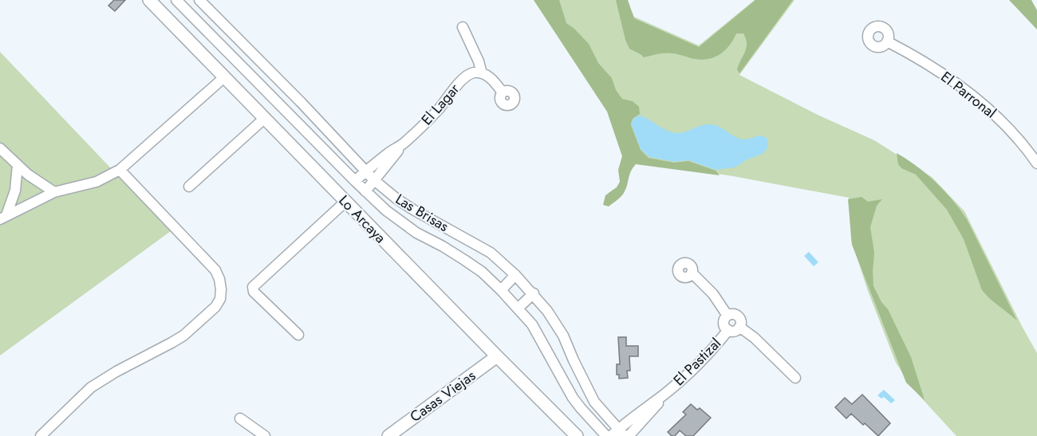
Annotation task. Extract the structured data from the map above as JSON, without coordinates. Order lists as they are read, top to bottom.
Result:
{
  "streets": {
    "street": [
      "El Parronal",
      "El Lagar",
      "Las Brisas",
      "Lo Arcaya",
      "El Pastizal",
      "Casas Viejas"
    ]
  },
  "crossings": [
    ["Las Brisas", "El Pastizal"],
    ["Lo Arcaya", "Casas Viejas"]
  ]
}
